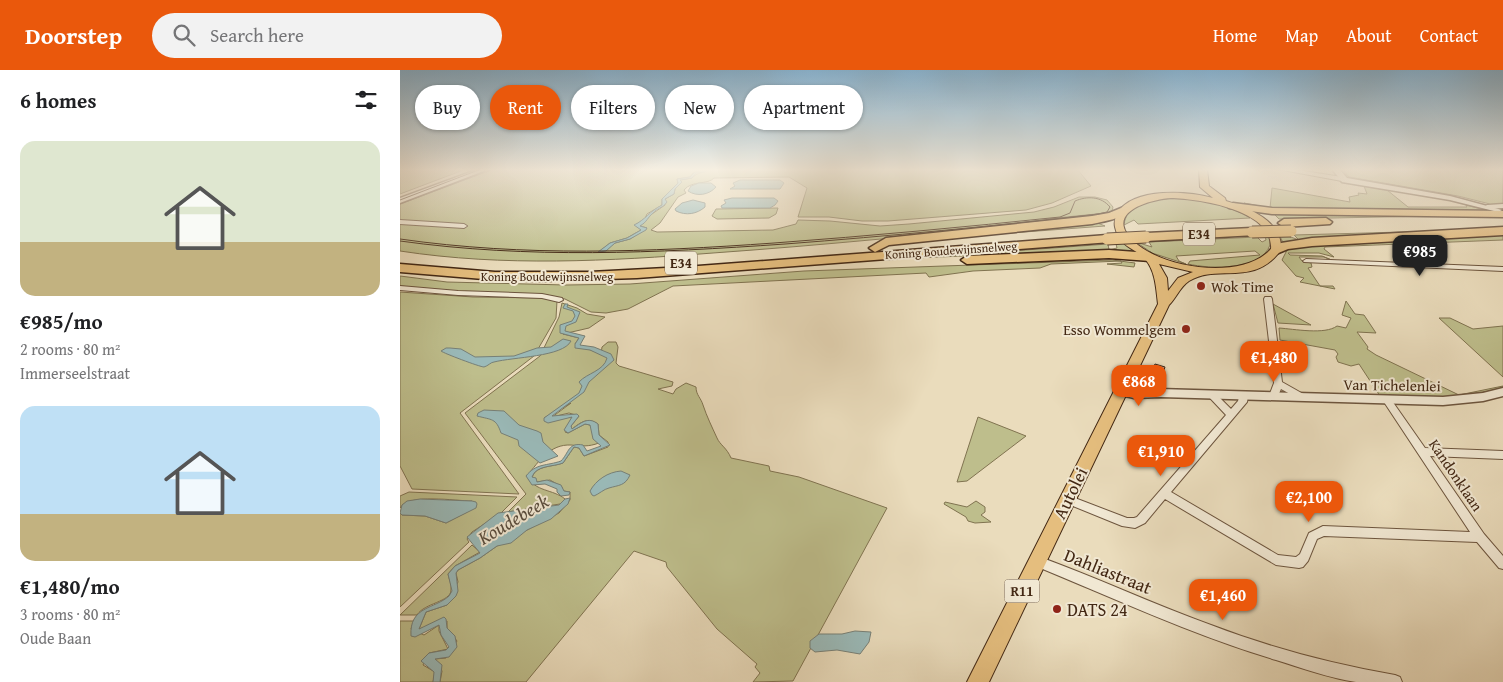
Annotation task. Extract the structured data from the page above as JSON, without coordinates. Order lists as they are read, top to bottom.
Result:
{
  "streets": {
    "highway": ["E34", "Koning Boudewijnsnelweg"],
    "main road": ["Autolei", "R11"],
    "street": ["Van Tichelenlei", "Kandonklaan", "Dahliastraat"]
  },
  "crossings": [
    ["Van Tichelenlei", "Kandonklaan"],
    ["Van Tichelenlei", "Autolei"],
    ["Autolei", "Dahliastraat"]
  ],
  "water": ["Koudebeek"],
  "places": ["Wok Time", "Esso Wommelgem", "DATS 24"],
  "page": {
    "header": "Doorstep",
    "search": "Search here",
    "nav": [
      "Home",
      "Map",
      "About",
      "Contact"
    ],
    "heading": "6 homes",
    "chip": [
      "Buy",
      "Rent",
      "Filters",
      "New",
      "Apartment"
    ],
    "list": [
      {
        "name": "€985/mo",
        "note": "2 rooms · 80 m² · Immerseelstraat"
      },
      {
        "name": "€1,480/mo",
        "note": "3 rooms · 80 m² · Oude Baan"
      }
    ],
    "price": [
      "€985",
      "€1,480",
      "€868",
      "€1,910",
      "€2,100",
      "€1,460"
    ]
  }
}
